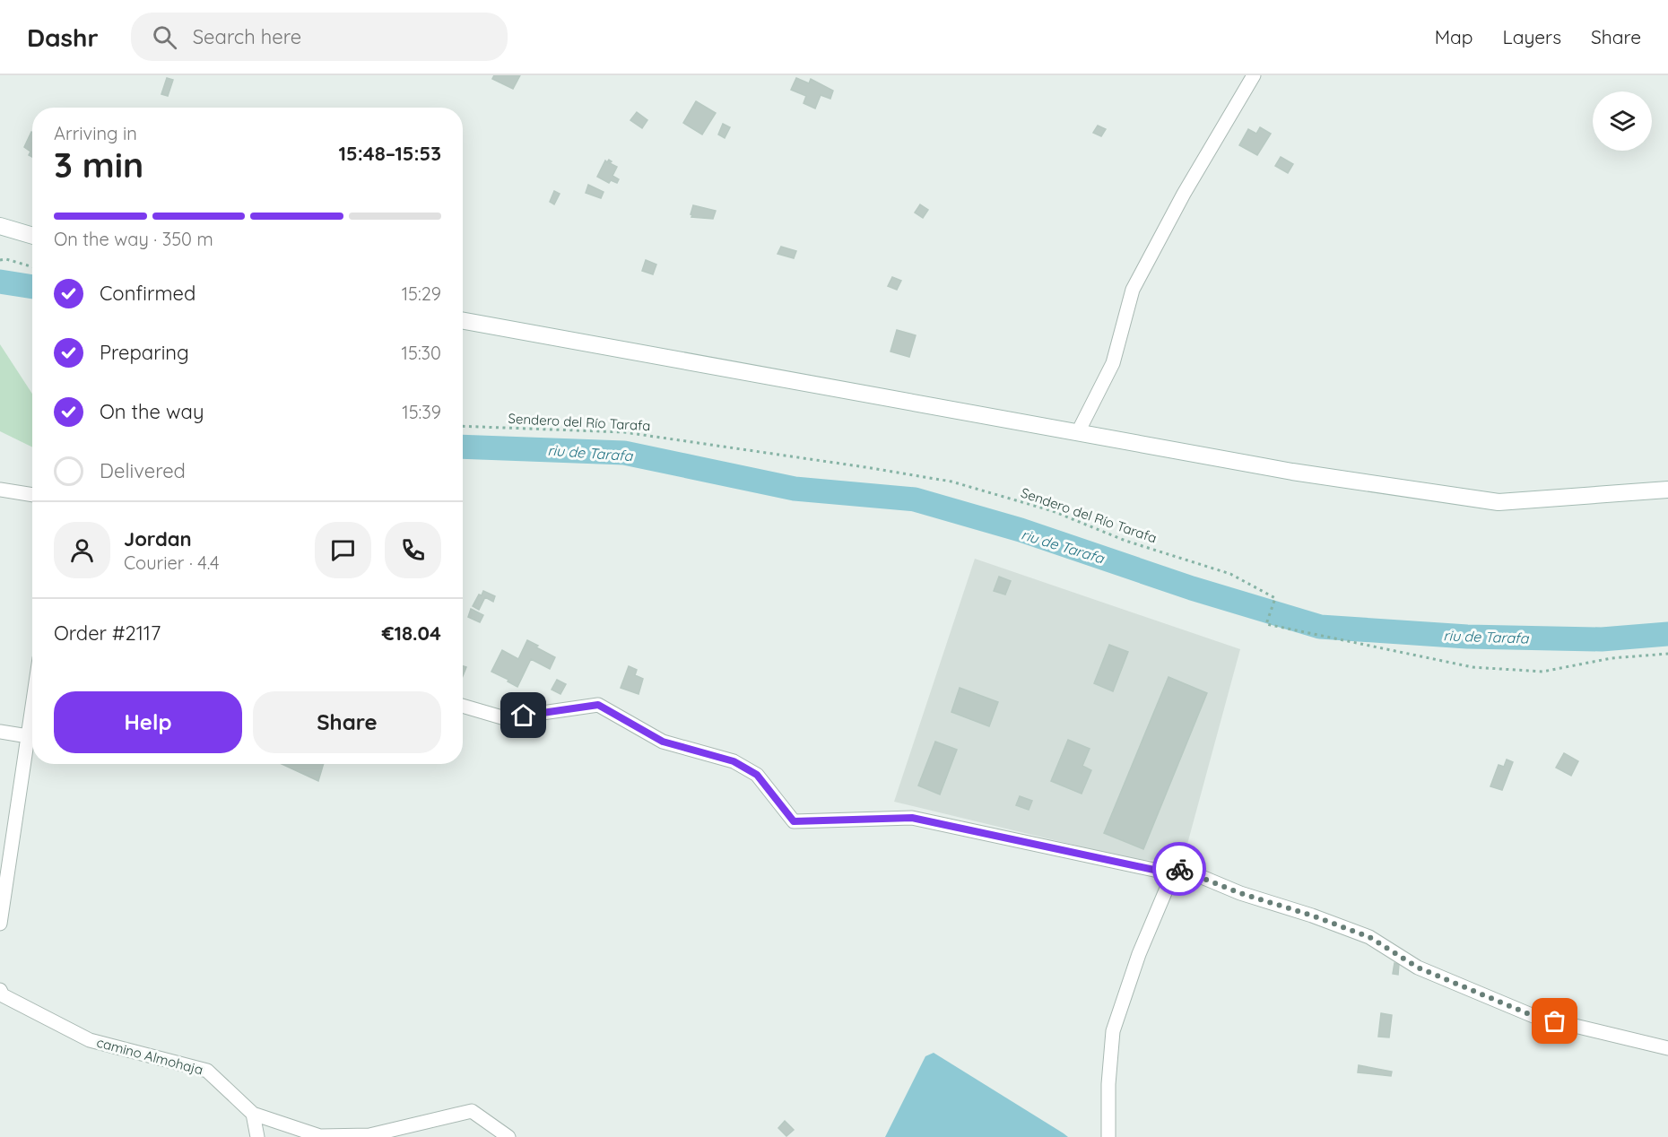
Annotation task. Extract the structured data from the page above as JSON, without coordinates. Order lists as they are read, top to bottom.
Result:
{
  "streets": {
    "street": ["camino Almohaja"],
    "path": ["Sendero del Río Tarafa"]
  },
  "water": ["riu de Tarafa"],
  "page": {
    "header": "Dashr",
    "search": "Search here",
    "nav": ["Map", "Layers", "Share"],
    "heading": ["3 min", "Arriving in", "15:48–15:53"],
    "panel": [
      "Jordan",
      "Courier · 4.4",
      "Order #2117",
      "€18.04"
    ],
    "bar": "On the way · 350 m",
    "list": [
      ["Confirmed", "15:29"],
      ["Preparing", "15:30"],
      ["On the way", "15:39"],
      "Delivered"
    ],
    "buttons": ["Help", "Share"]
  }
}
